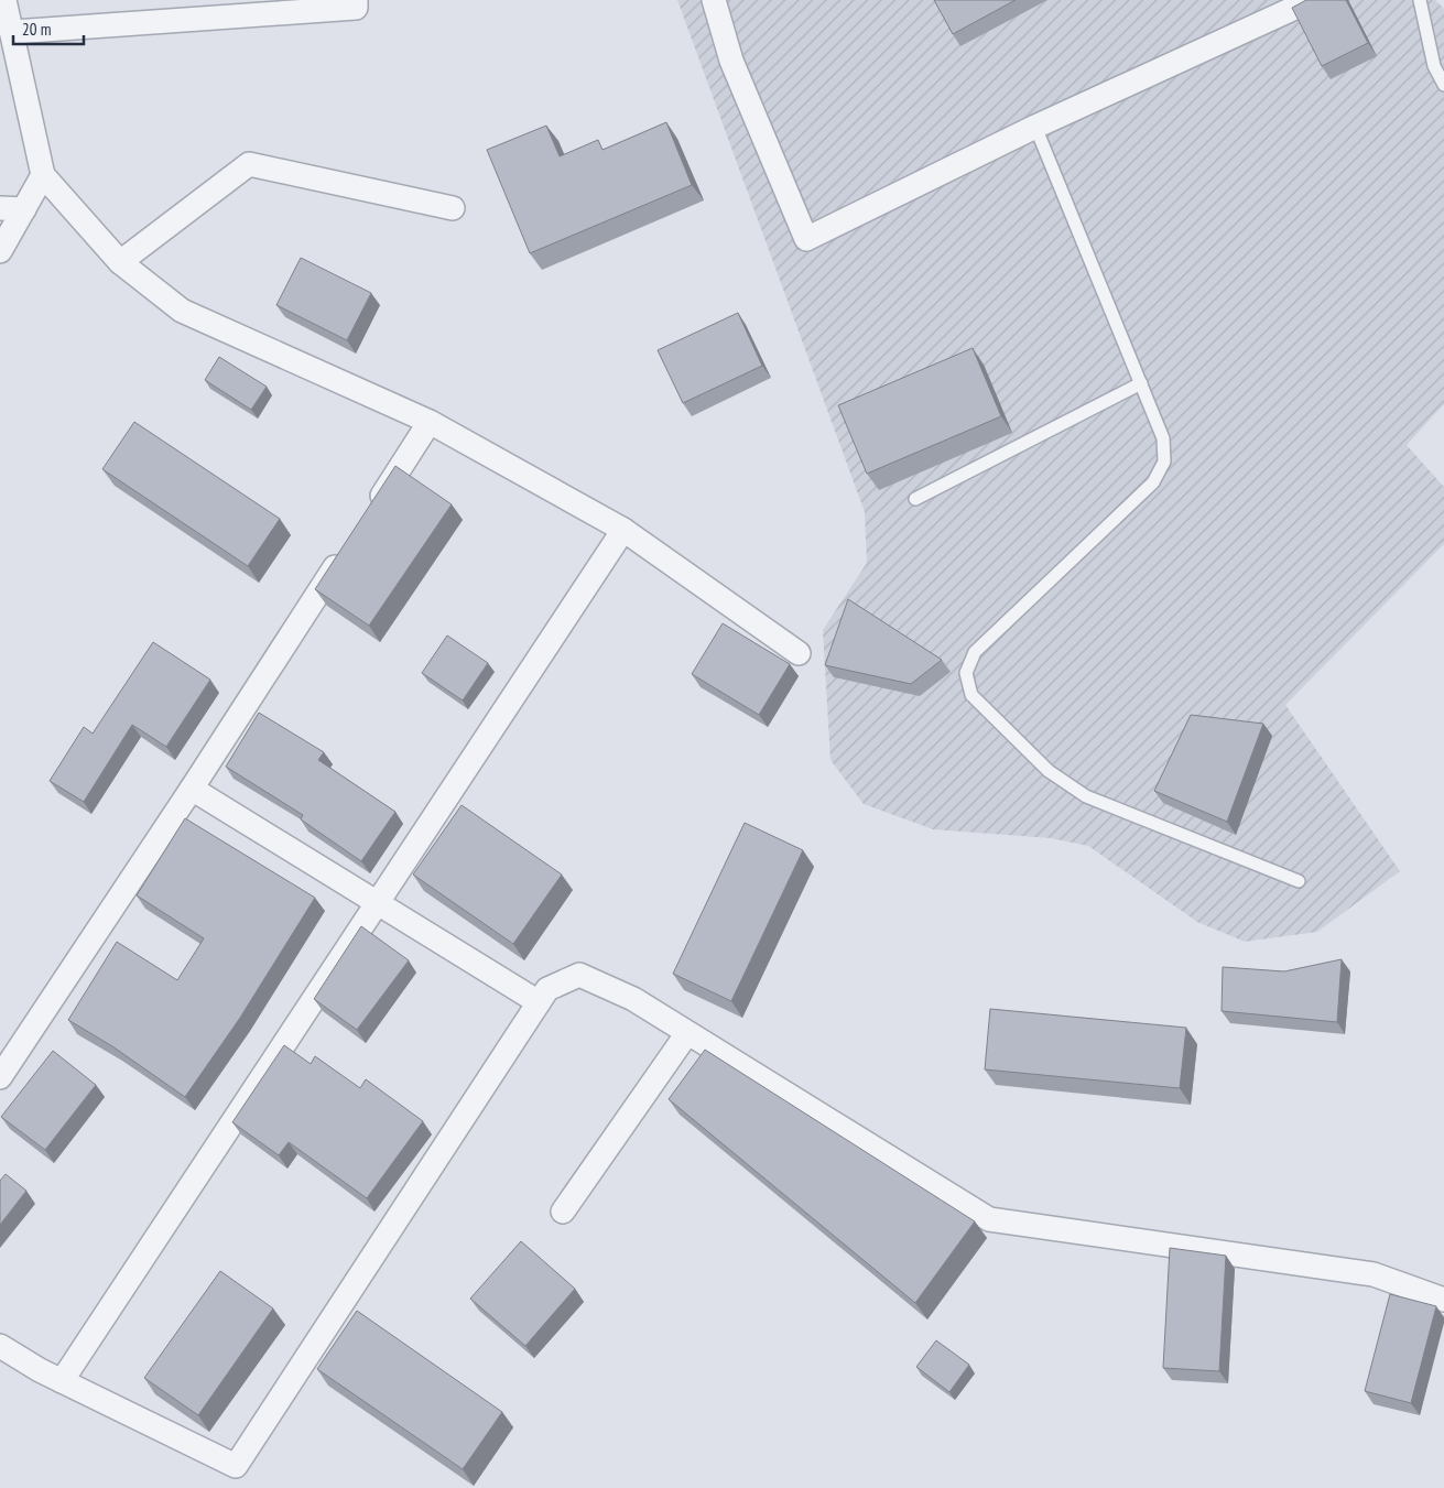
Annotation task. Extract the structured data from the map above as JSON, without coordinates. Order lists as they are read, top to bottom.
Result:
{
  "scale_bar": "20 m"
}
